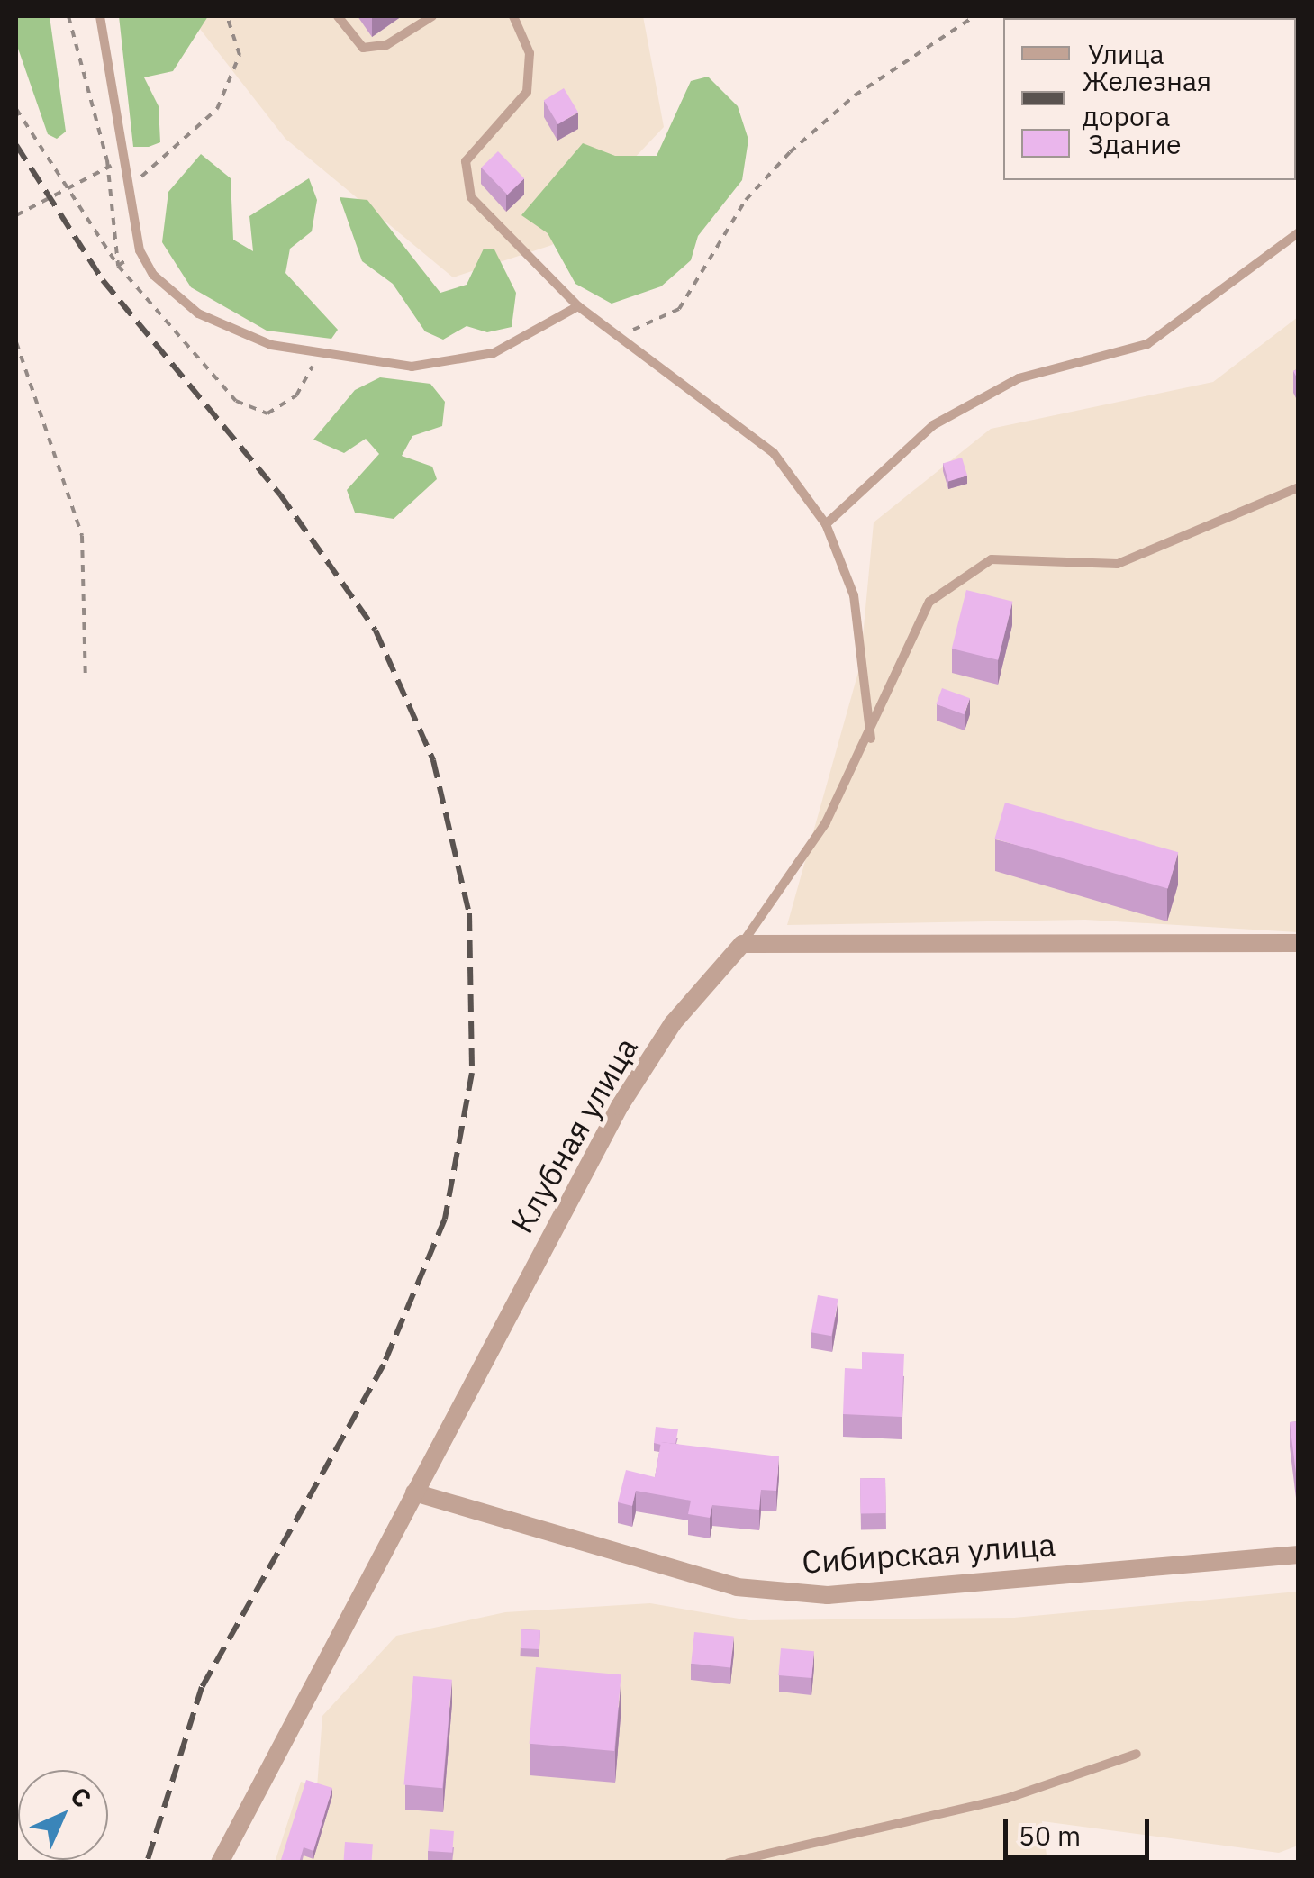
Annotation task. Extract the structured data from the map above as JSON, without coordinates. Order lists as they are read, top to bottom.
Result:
{
  "streets": {
    "street": ["Клубная улица", "Сибирская улица"]
  },
  "crossings": [
    ["Клубная улица", "Сибирская улица"]
  ],
  "legend": ["Улица", "Железная дорога", "Здание"],
  "scale_bar": "50 m",
  "north": "top right"
}
